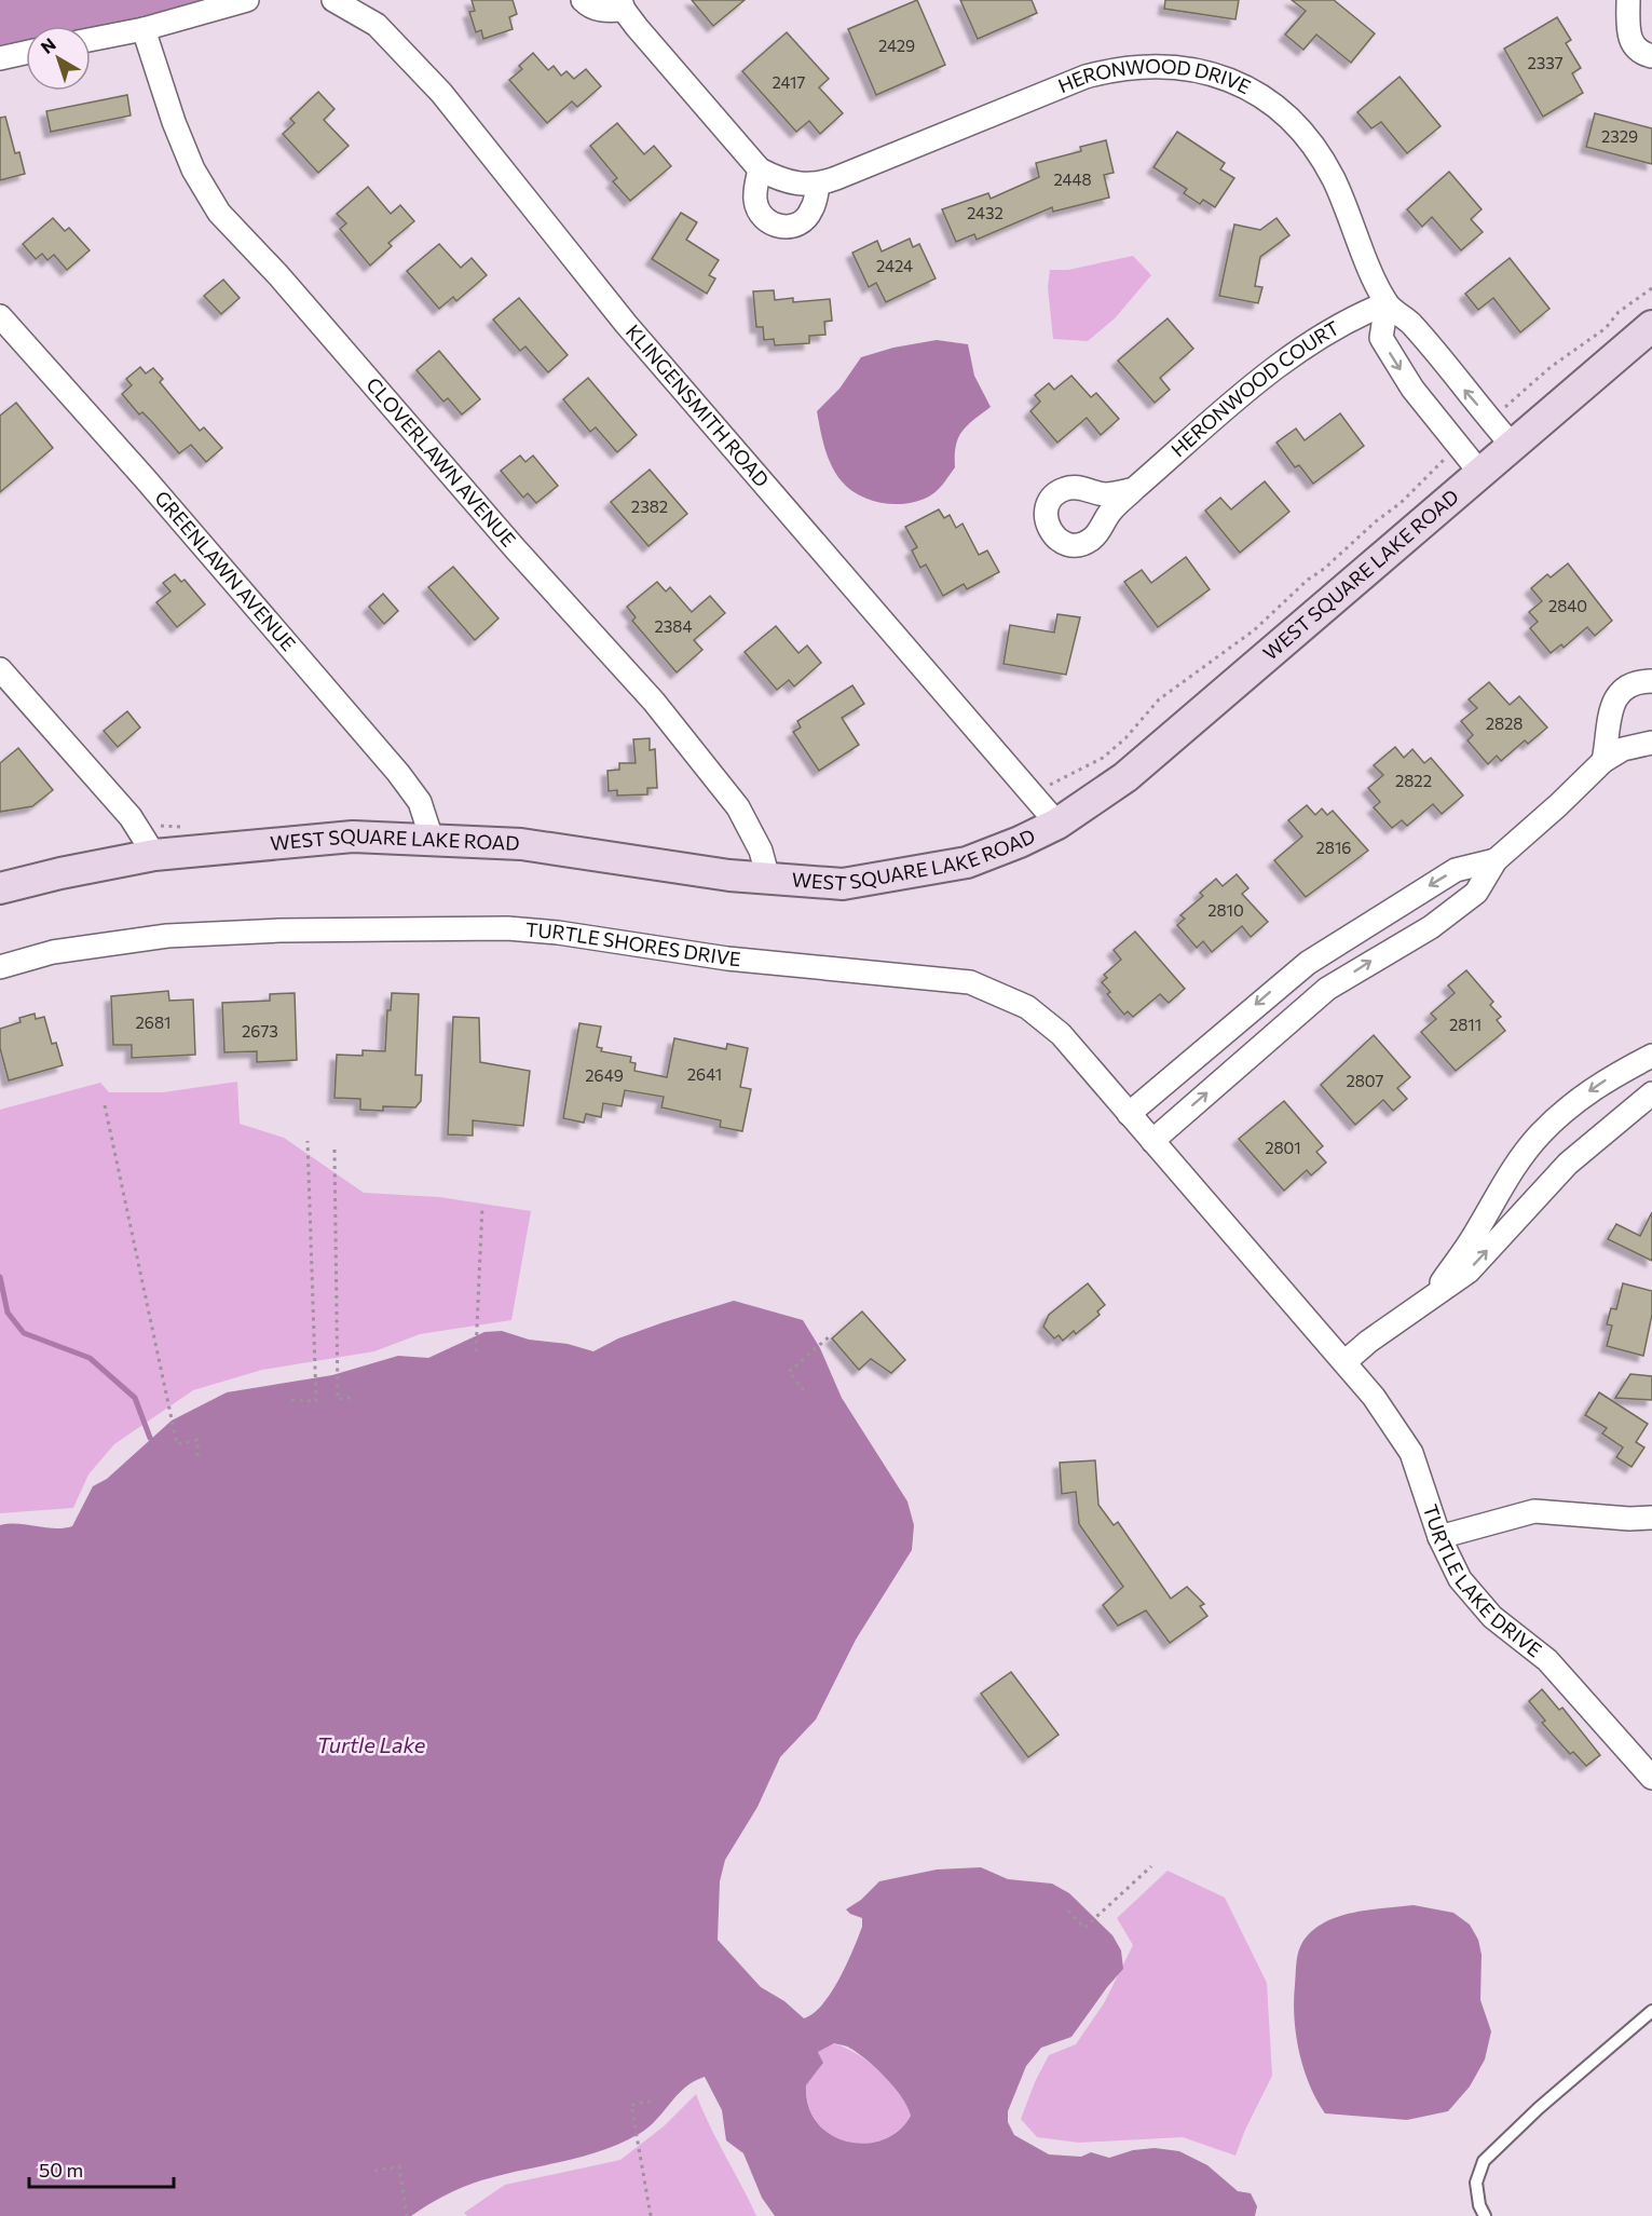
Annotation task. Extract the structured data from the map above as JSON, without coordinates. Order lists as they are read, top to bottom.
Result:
{
  "streets": {
    "street": [
      "HERONWOOD DRIVE",
      "HERONWOOD COURT",
      "KLINGENSMITH ROAD",
      "CLOVERLAWN AVENUE",
      "GREENLAWN AVENUE",
      "WEST SQUARE LAKE ROAD",
      "TURTLE SHORES DRIVE",
      "TURTLE LAKE DRIVE"
    ]
  },
  "crossings": [
    ["HERONWOOD DRIVE", "HERONWOOD COURT"],
    ["HERONWOOD DRIVE", "WEST SQUARE LAKE ROAD"],
    ["KLINGENSMITH ROAD", "WEST SQUARE LAKE ROAD"],
    ["CLOVERLAWN AVENUE", "WEST SQUARE LAKE ROAD"],
    ["GREENLAWN AVENUE", "WEST SQUARE LAKE ROAD"],
    ["TURTLE SHORES DRIVE", "TURTLE LAKE DRIVE"]
  ],
  "water": ["Turtle Lake"],
  "house_numbers": [
    "2429",
    "2337",
    "2417",
    "2329",
    "2448",
    "2432",
    "2424",
    "2382",
    "2840",
    "2384",
    "2828",
    "2822",
    "2816",
    "2810",
    "2681",
    "2811",
    "2673",
    "2641",
    "2649",
    "2807",
    "2801"
  ],
  "scale_bar": "50 m",
  "north": "top left"
}
